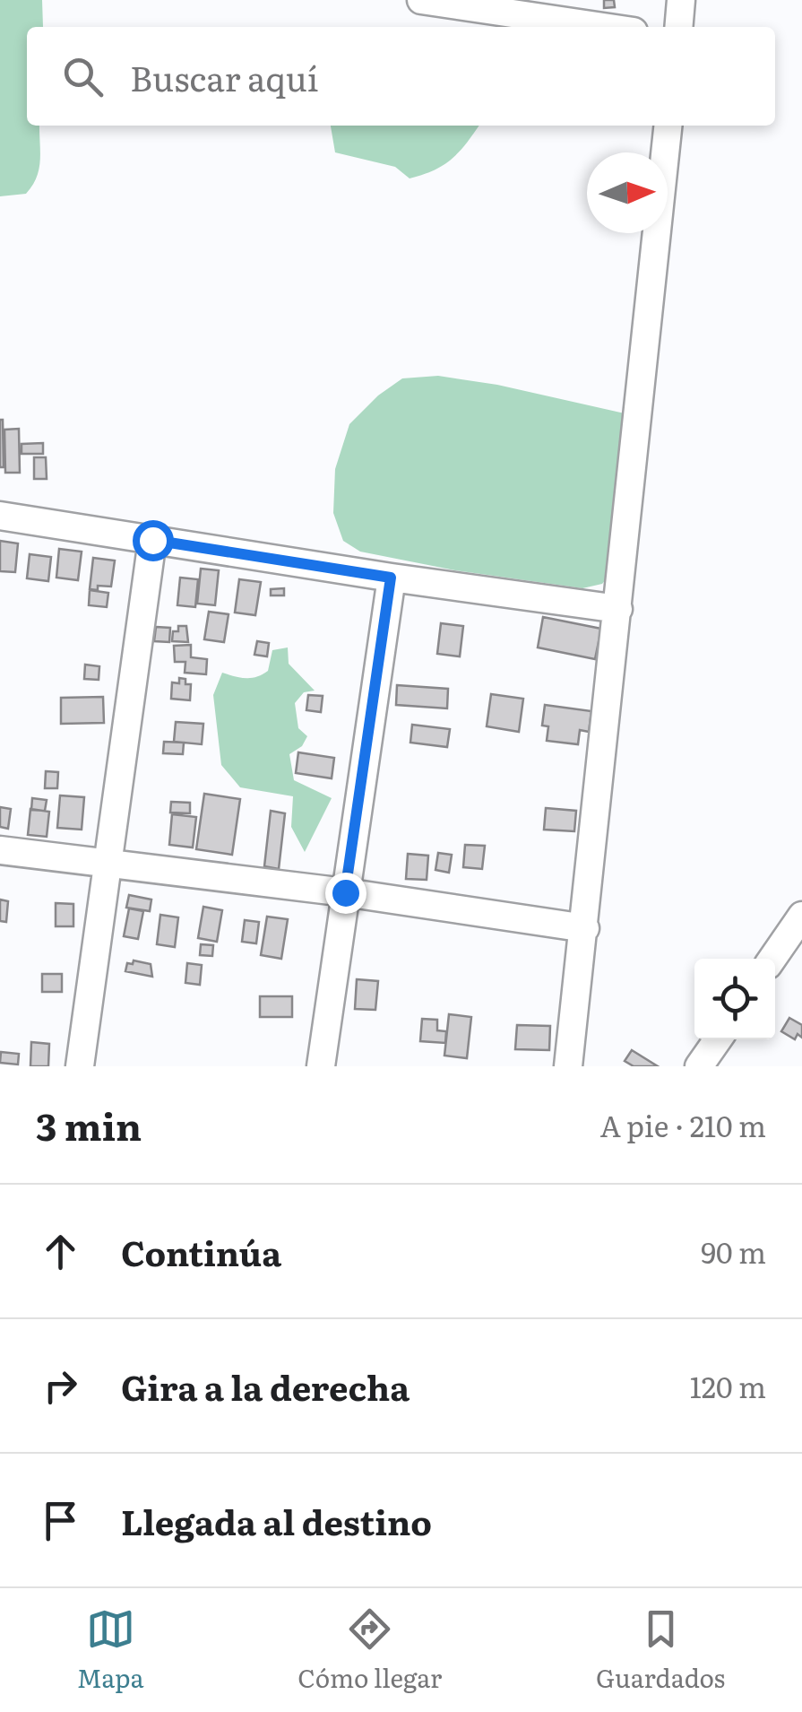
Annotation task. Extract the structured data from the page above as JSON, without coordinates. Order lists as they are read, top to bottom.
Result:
{
  "north": "right",
  "page": {
    "search": "Buscar aquí",
    "heading": ["3 min", "A pie · 210 m"],
    "list": [
      ["Continúa", "90 m"],
      ["Gira a la derecha", "120 m"],
      "Llegada al destino"
    ],
    "nav": ["Mapa", "Cómo llegar", "Guardados"]
  }
}
